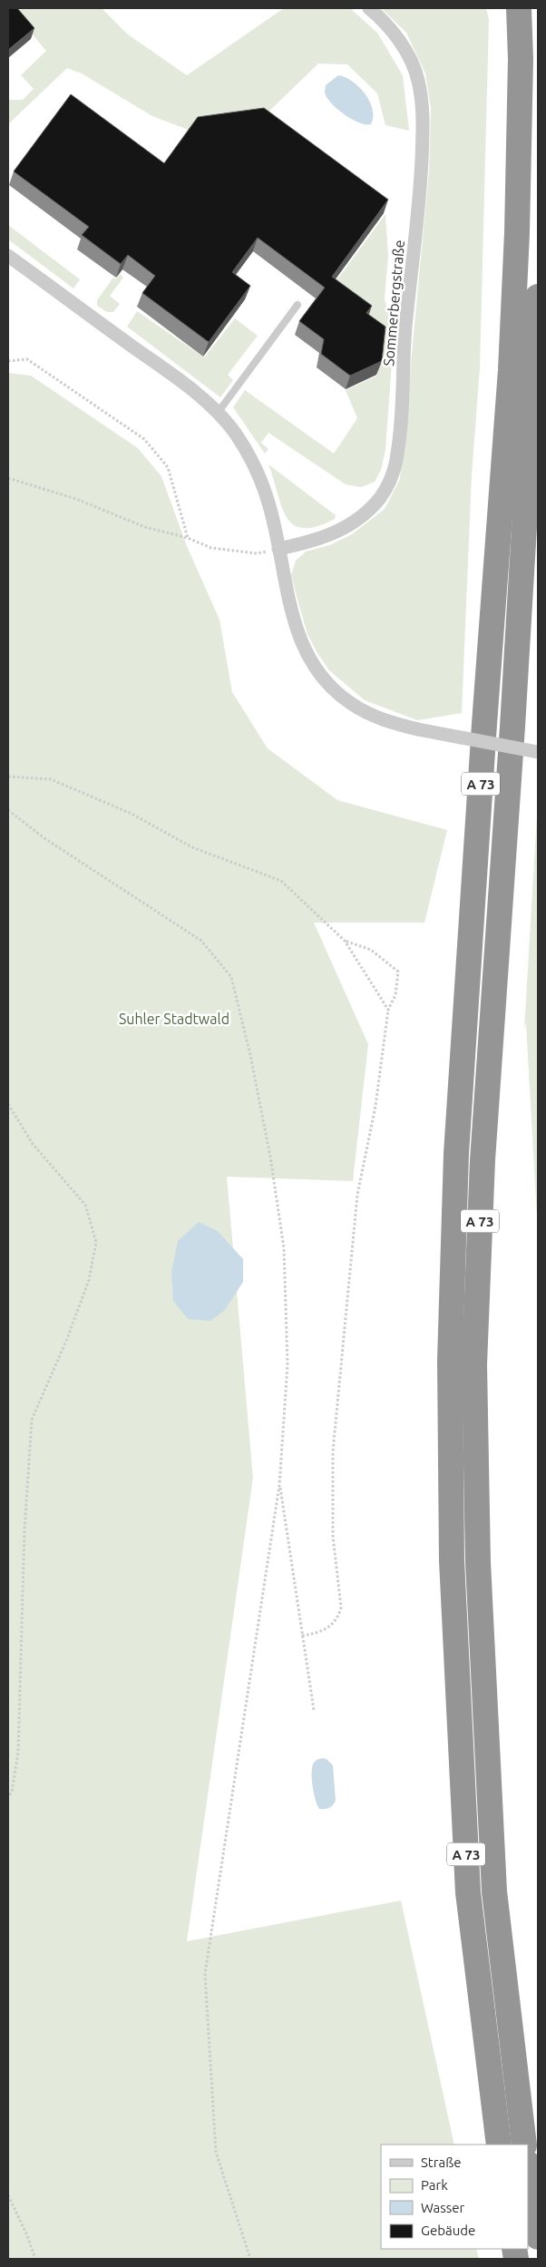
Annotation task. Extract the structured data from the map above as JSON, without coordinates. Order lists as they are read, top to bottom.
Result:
{
  "streets": {
    "highway": ["A 73"],
    "street": ["Sommerbergstraße"]
  },
  "parks": ["Suhler Stadtwald"],
  "legend": [
    "Straße",
    "Park",
    "Wasser",
    "Gebäude"
  ]
}
